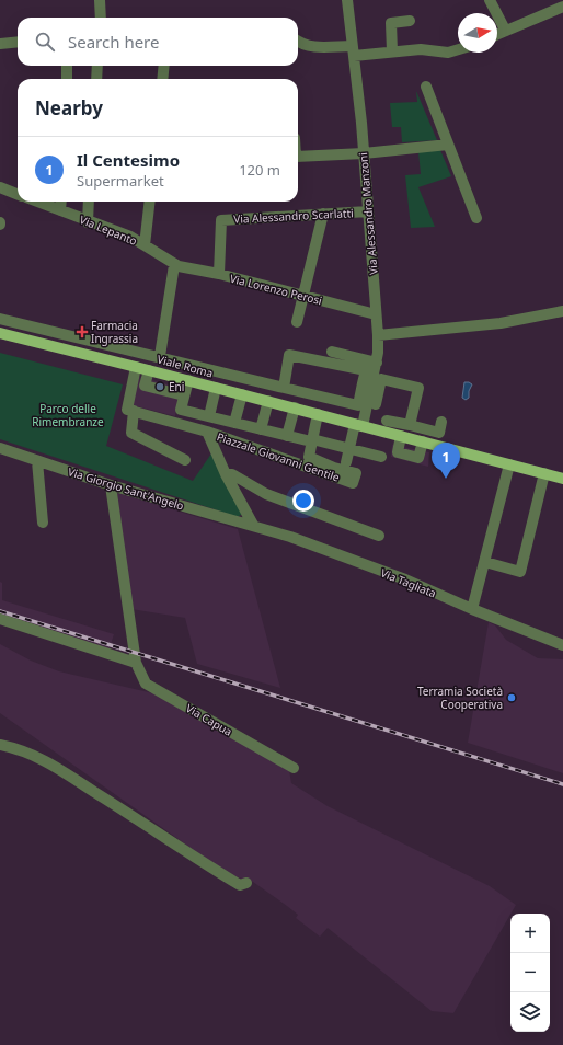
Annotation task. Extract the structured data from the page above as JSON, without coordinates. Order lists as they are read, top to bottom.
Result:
{
  "streets": {
    "main road": ["Viale Roma"],
    "street": [
      "Via Alessandro Manzoni",
      "Via Alessandro Scarlatti",
      "Via Lepanto",
      "Via Lorenzo Perosi",
      "Piazzale Giovanni Gentile",
      "Via Giorgio Sant'Angelo",
      "Via Tagliata",
      "Via Capua"
    ]
  },
  "crossings": [
    ["Via Alessandro Manzoni", "Via Alessandro Scarlatti"],
    ["Via Alessandro Manzoni", "Via Lorenzo Perosi"],
    ["Via Alessandro Manzoni", "Viale Roma"],
    ["Via Alessandro Manzoni", "Piazzale Giovanni Gentile"],
    ["Via Alessandro Scarlatti", "Via Lorenzo Perosi"],
    ["Via Lepanto", "Via Lorenzo Perosi"],
    ["Viale Roma", "Piazzale Giovanni Gentile"],
    ["Via Giorgio Sant'Angelo", "Via Tagliata"],
    ["Via Giorgio Sant'Angelo", "Via Capua"]
  ],
  "parks": ["Parco delle Rimembranze"],
  "places": {
    "health": ["Farmacia Ingrassia"],
    "other": ["Eni", "Terramia Società Cooperativa"]
  },
  "north": "right",
  "page": {
    "search": "Search here",
    "heading": "Nearby",
    "list": [
      {
        "mark": "1",
        "name": "Il Centesimo",
        "note": "Supermarket",
        "value": "120 m"
      }
    ],
    "pins": "1",
    "map_buttons": ["+", "−"]
  }
}
